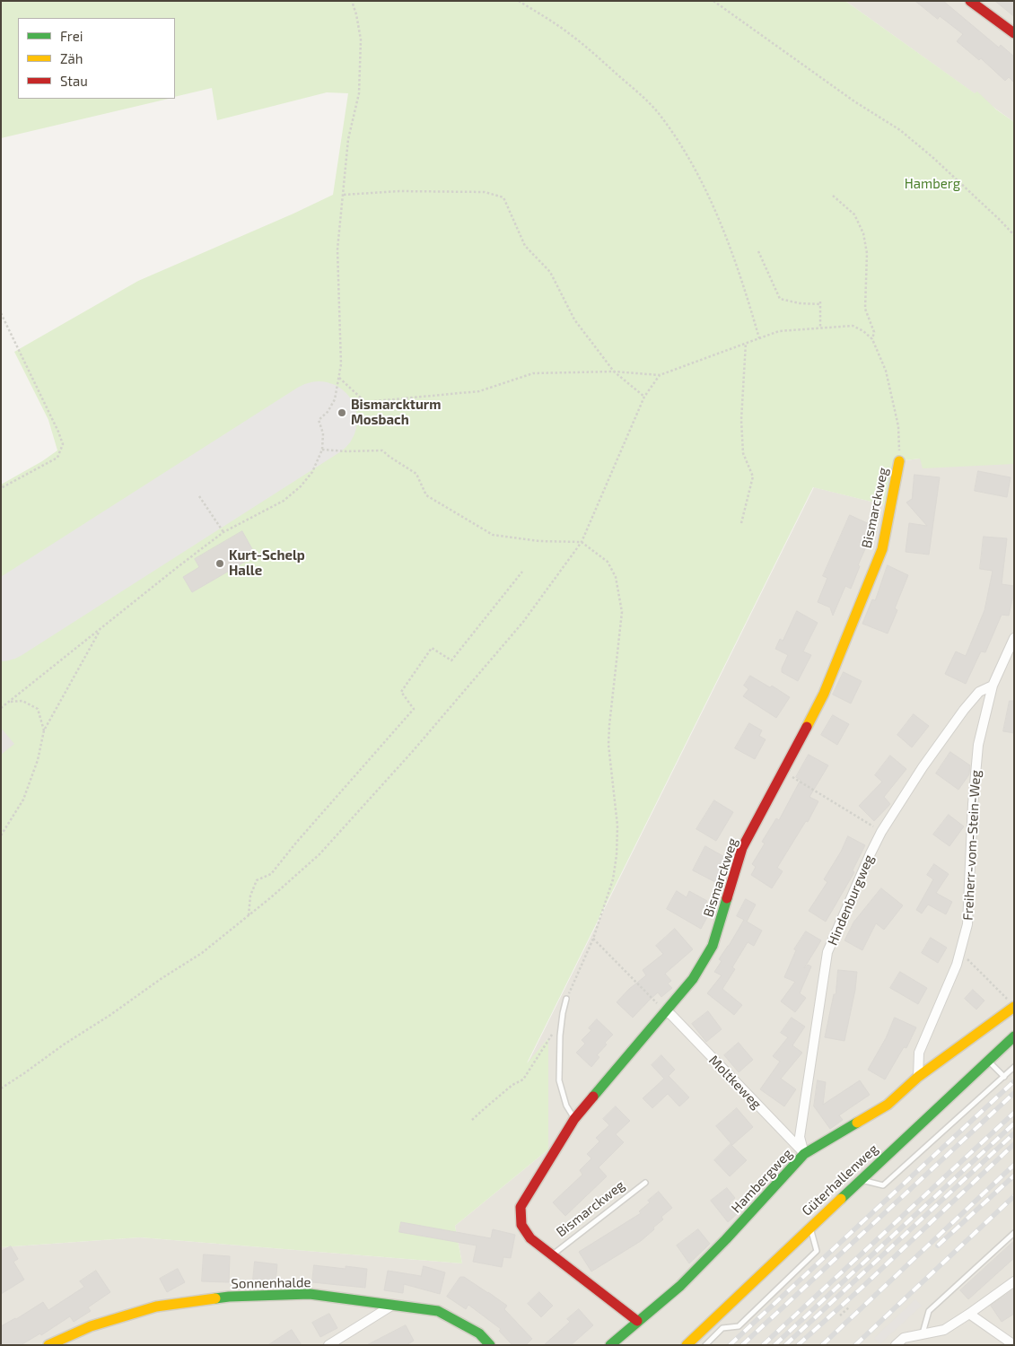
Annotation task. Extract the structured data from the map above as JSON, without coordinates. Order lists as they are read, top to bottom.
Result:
{
  "streets": {
    "street": [
      "Bismarckweg",
      "Freiherr-vom-Stein-Weg",
      "Hindenburgweg",
      "Moltkeweg",
      "Güterhallenweg",
      "Hambergweg",
      "Sonnenhalde"
    ]
  },
  "crossings": [
    ["Bismarckweg", "Moltkeweg"],
    ["Bismarckweg", "Hambergweg"],
    ["Freiherr-vom-Stein-Weg", "Hindenburgweg"],
    ["Freiherr-vom-Stein-Weg", "Hambergweg"],
    ["Hindenburgweg", "Moltkeweg"],
    ["Hindenburgweg", "Hambergweg"],
    ["Moltkeweg", "Hambergweg"]
  ],
  "parks": ["Hamberg"],
  "places": ["Bismarckturm Mosbach", "Kurt-Schelp Halle"],
  "legend": ["Frei", "Zäh", "Stau"]
}
